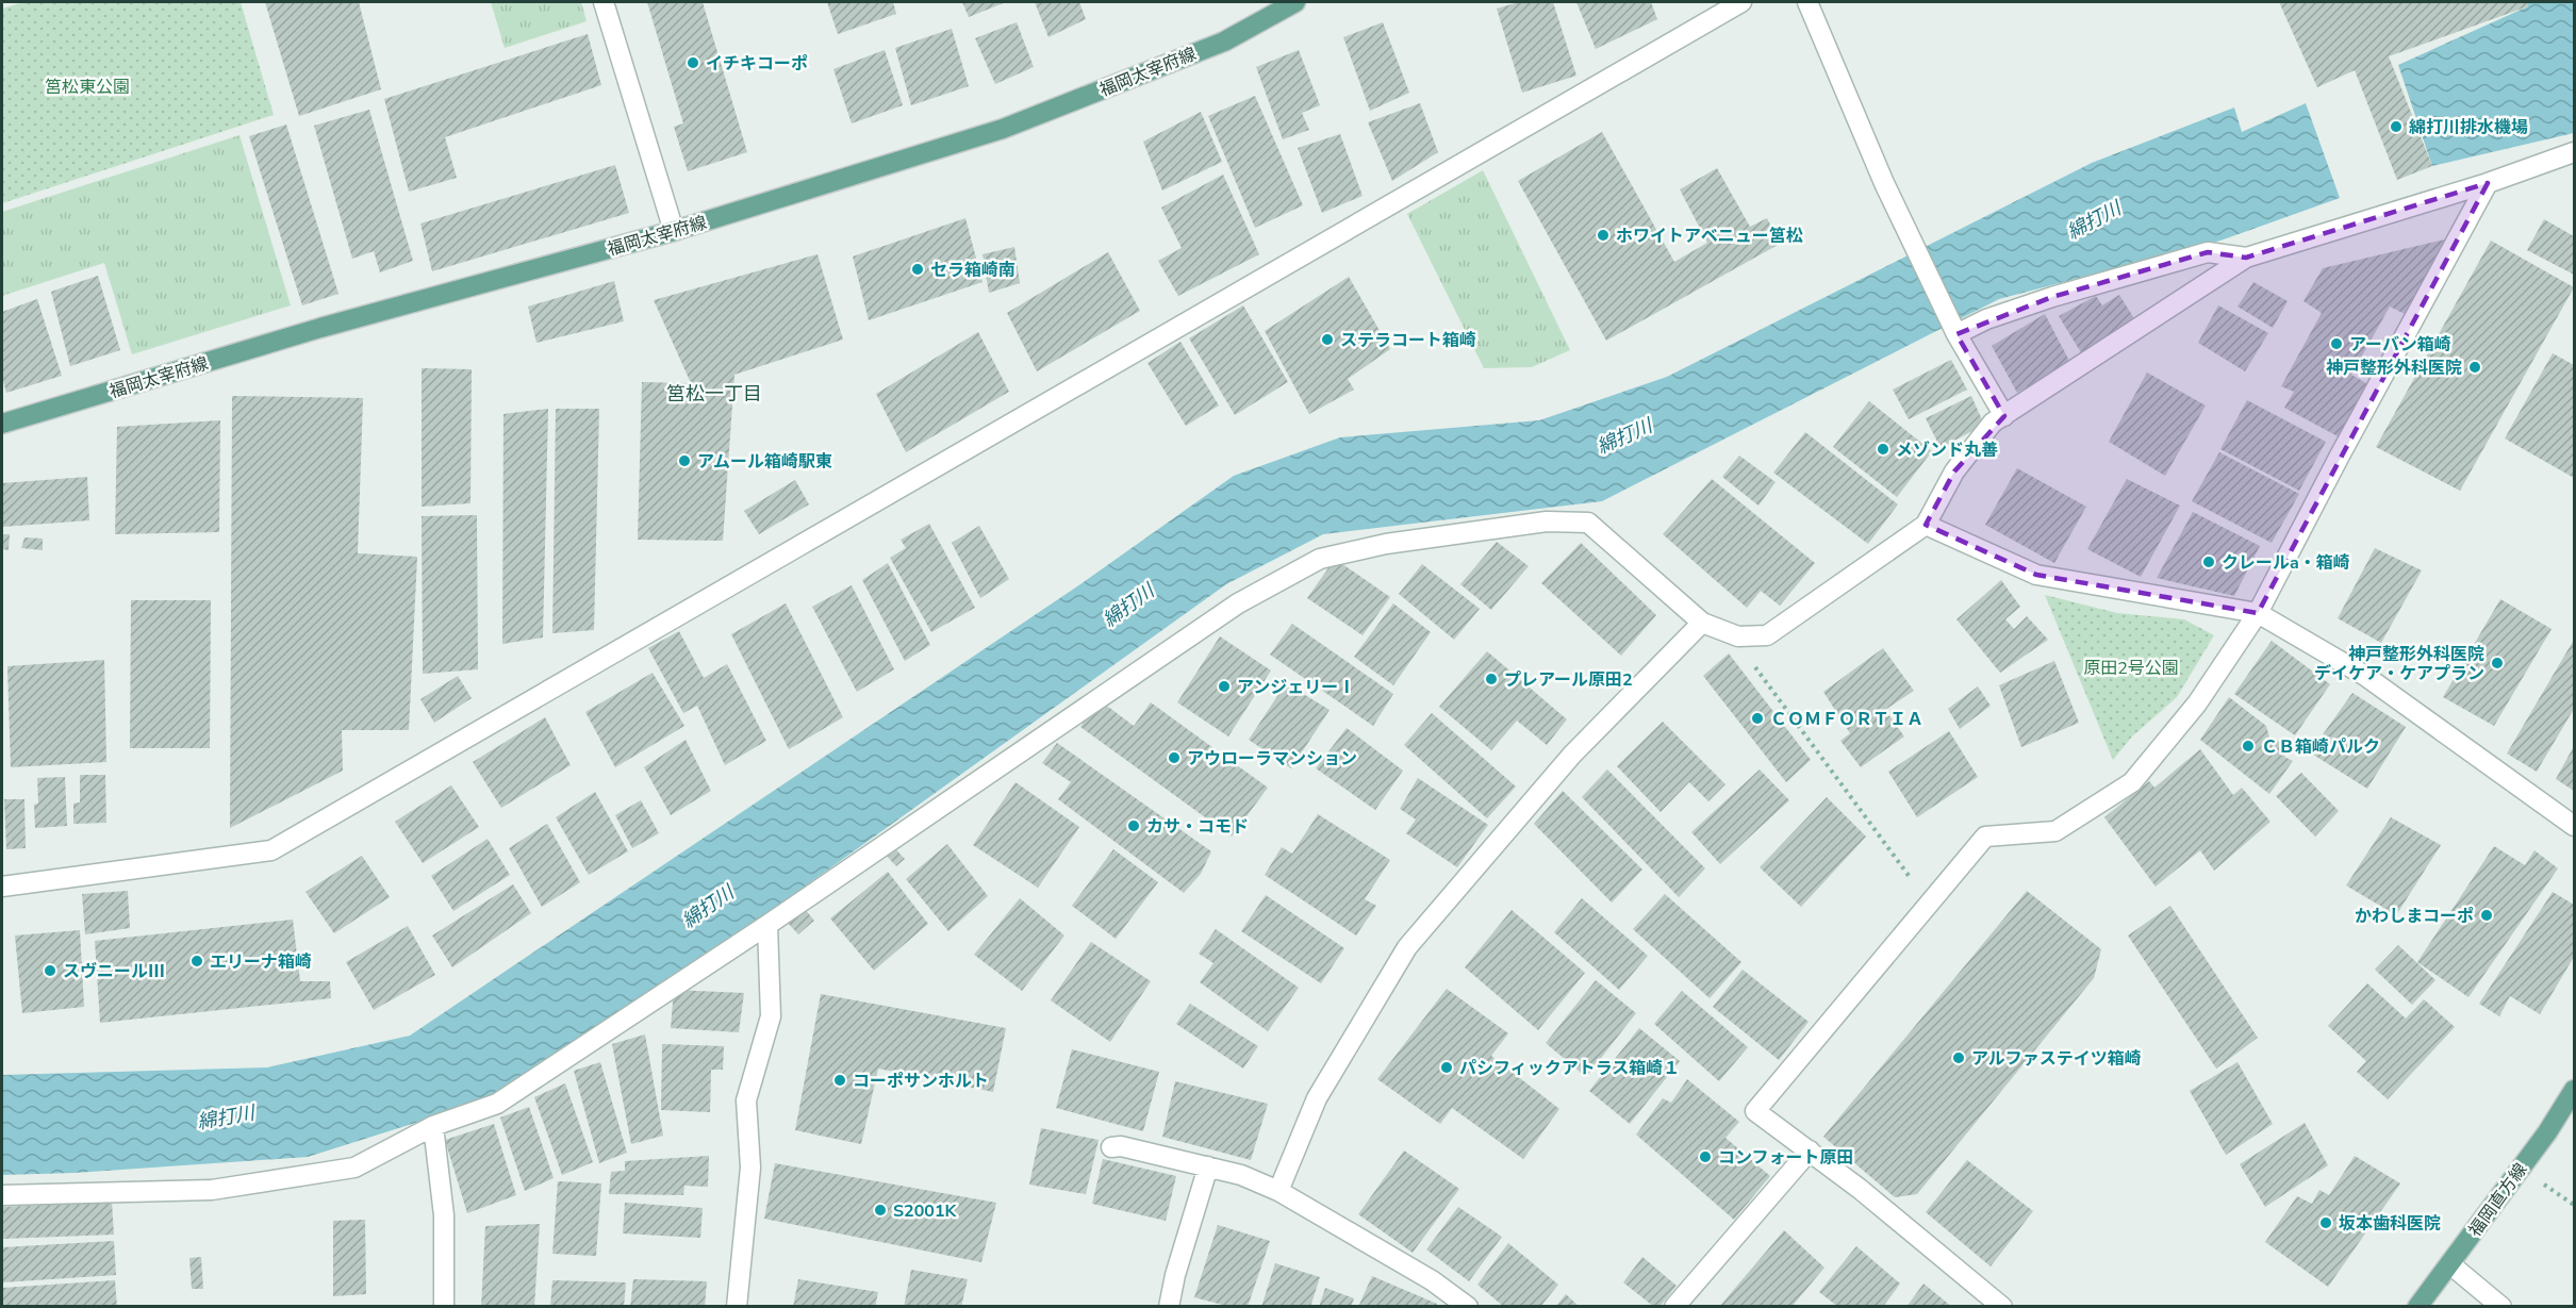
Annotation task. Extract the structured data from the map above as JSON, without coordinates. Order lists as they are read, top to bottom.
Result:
{
  "streets": {
    "main road": ["福岡太宰府線", "福岡直方線"]
  },
  "districts": ["筥松一丁目"],
  "water": ["綿打川"],
  "parks": ["筥松東公園", "原田2号公園"],
  "places": [
    "イチキコーポ",
    "綿打川排水機場",
    "ホワイトアベニュー筥松",
    "セラ箱崎南",
    "ステラコート箱崎",
    "アーバン箱崎",
    "神戸整形外科医院",
    "メゾンド丸善",
    "アムール箱崎駅東",
    "クレールa・箱崎",
    "神戸整形外科医院 デイケア・ケアプラン",
    "プレアール原田2",
    "アンジェリーⅠ",
    "ＣＯＭＦＯＲＴＩＡ",
    "ＣＢ箱崎パルク",
    "アウローラマンション",
    "カサ・コモド",
    "かわしまコーポ",
    "エリーナ箱崎",
    "スヴニールⅢ",
    "アルファステイツ箱崎",
    "パシフィックアトラス箱崎１",
    "コーポサンホルト",
    "コンフォート原田",
    "S2001K",
    "坂本歯科医院"
  ]
}
